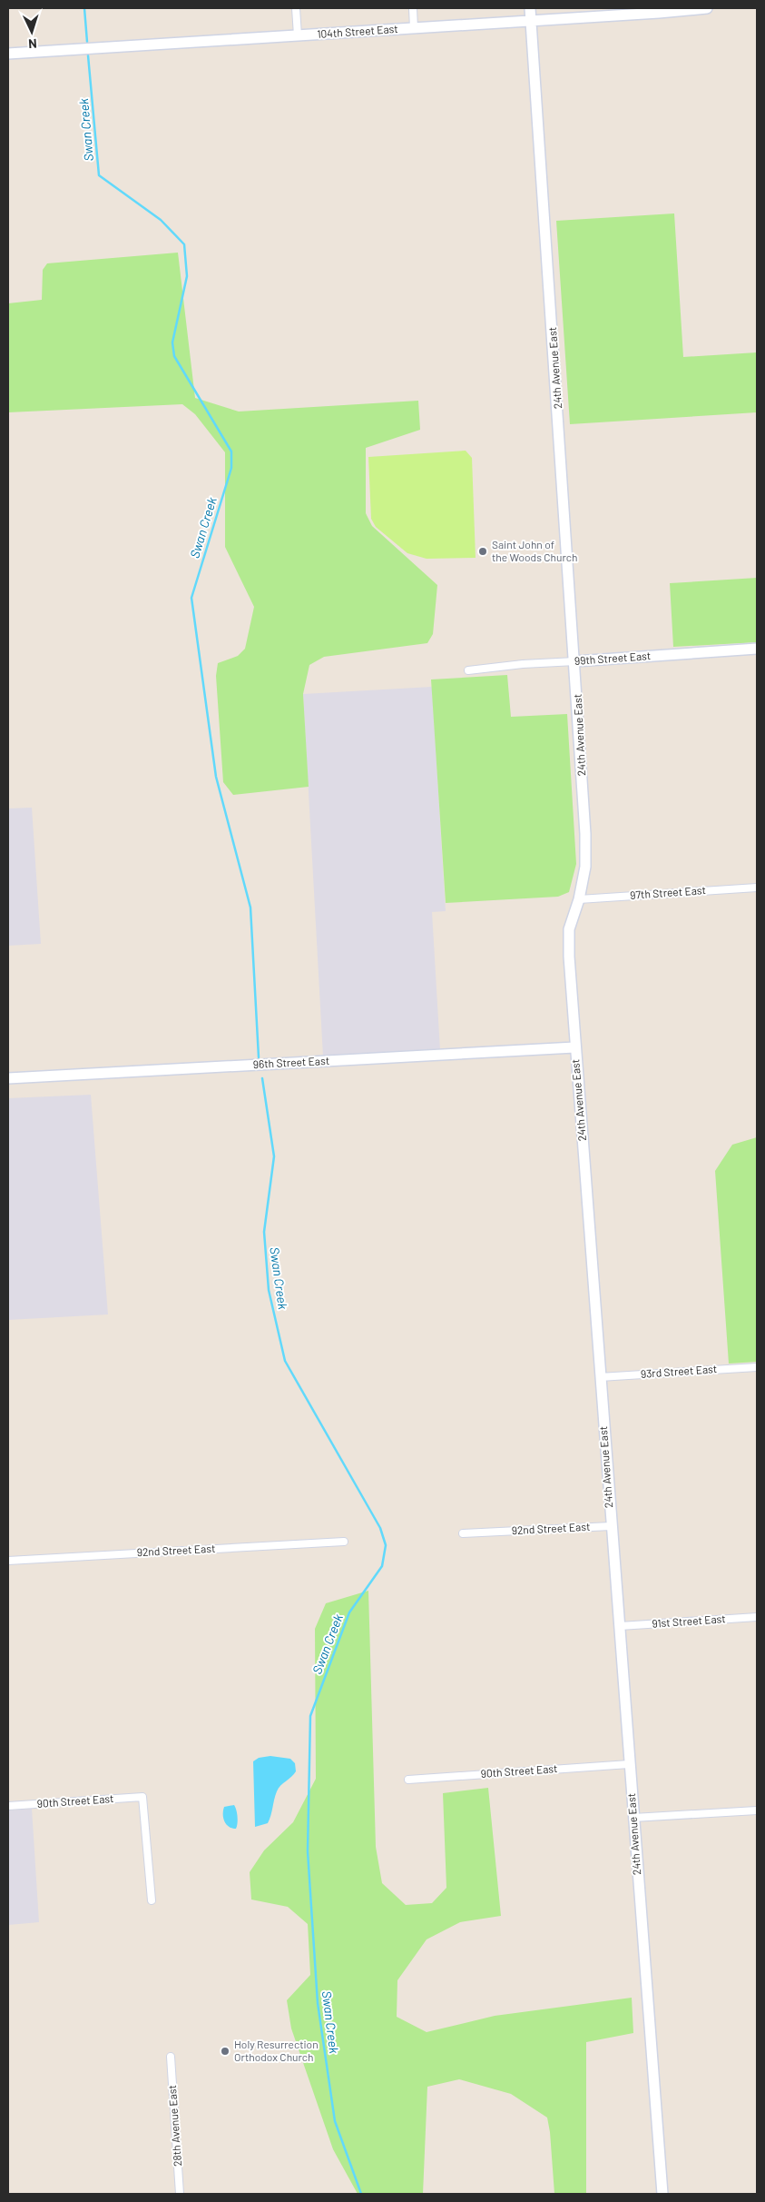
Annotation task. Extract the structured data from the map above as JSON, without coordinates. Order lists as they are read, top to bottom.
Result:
{
  "streets": {
    "street": [
      "104th Street East",
      "24th Avenue East",
      "99th Street East",
      "97th Street East",
      "96th Street East",
      "93rd Street East",
      "92nd Street East",
      "91st Street East",
      "90th Street East",
      "28th Avenue East"
    ]
  },
  "crossings": [
    ["104th Street East", "24th Avenue East"],
    ["24th Avenue East", "99th Street East"],
    ["24th Avenue East", "97th Street East"],
    ["24th Avenue East", "96th Street East"],
    ["24th Avenue East", "93rd Street East"],
    ["24th Avenue East", "92nd Street East"],
    ["24th Avenue East", "91st Street East"],
    ["24th Avenue East", "90th Street East"]
  ],
  "water": ["Swan Creek"],
  "places": ["Saint John of the Woods Church", "Holy Resurrection Orthodox Church"],
  "north": "bottom"
}
